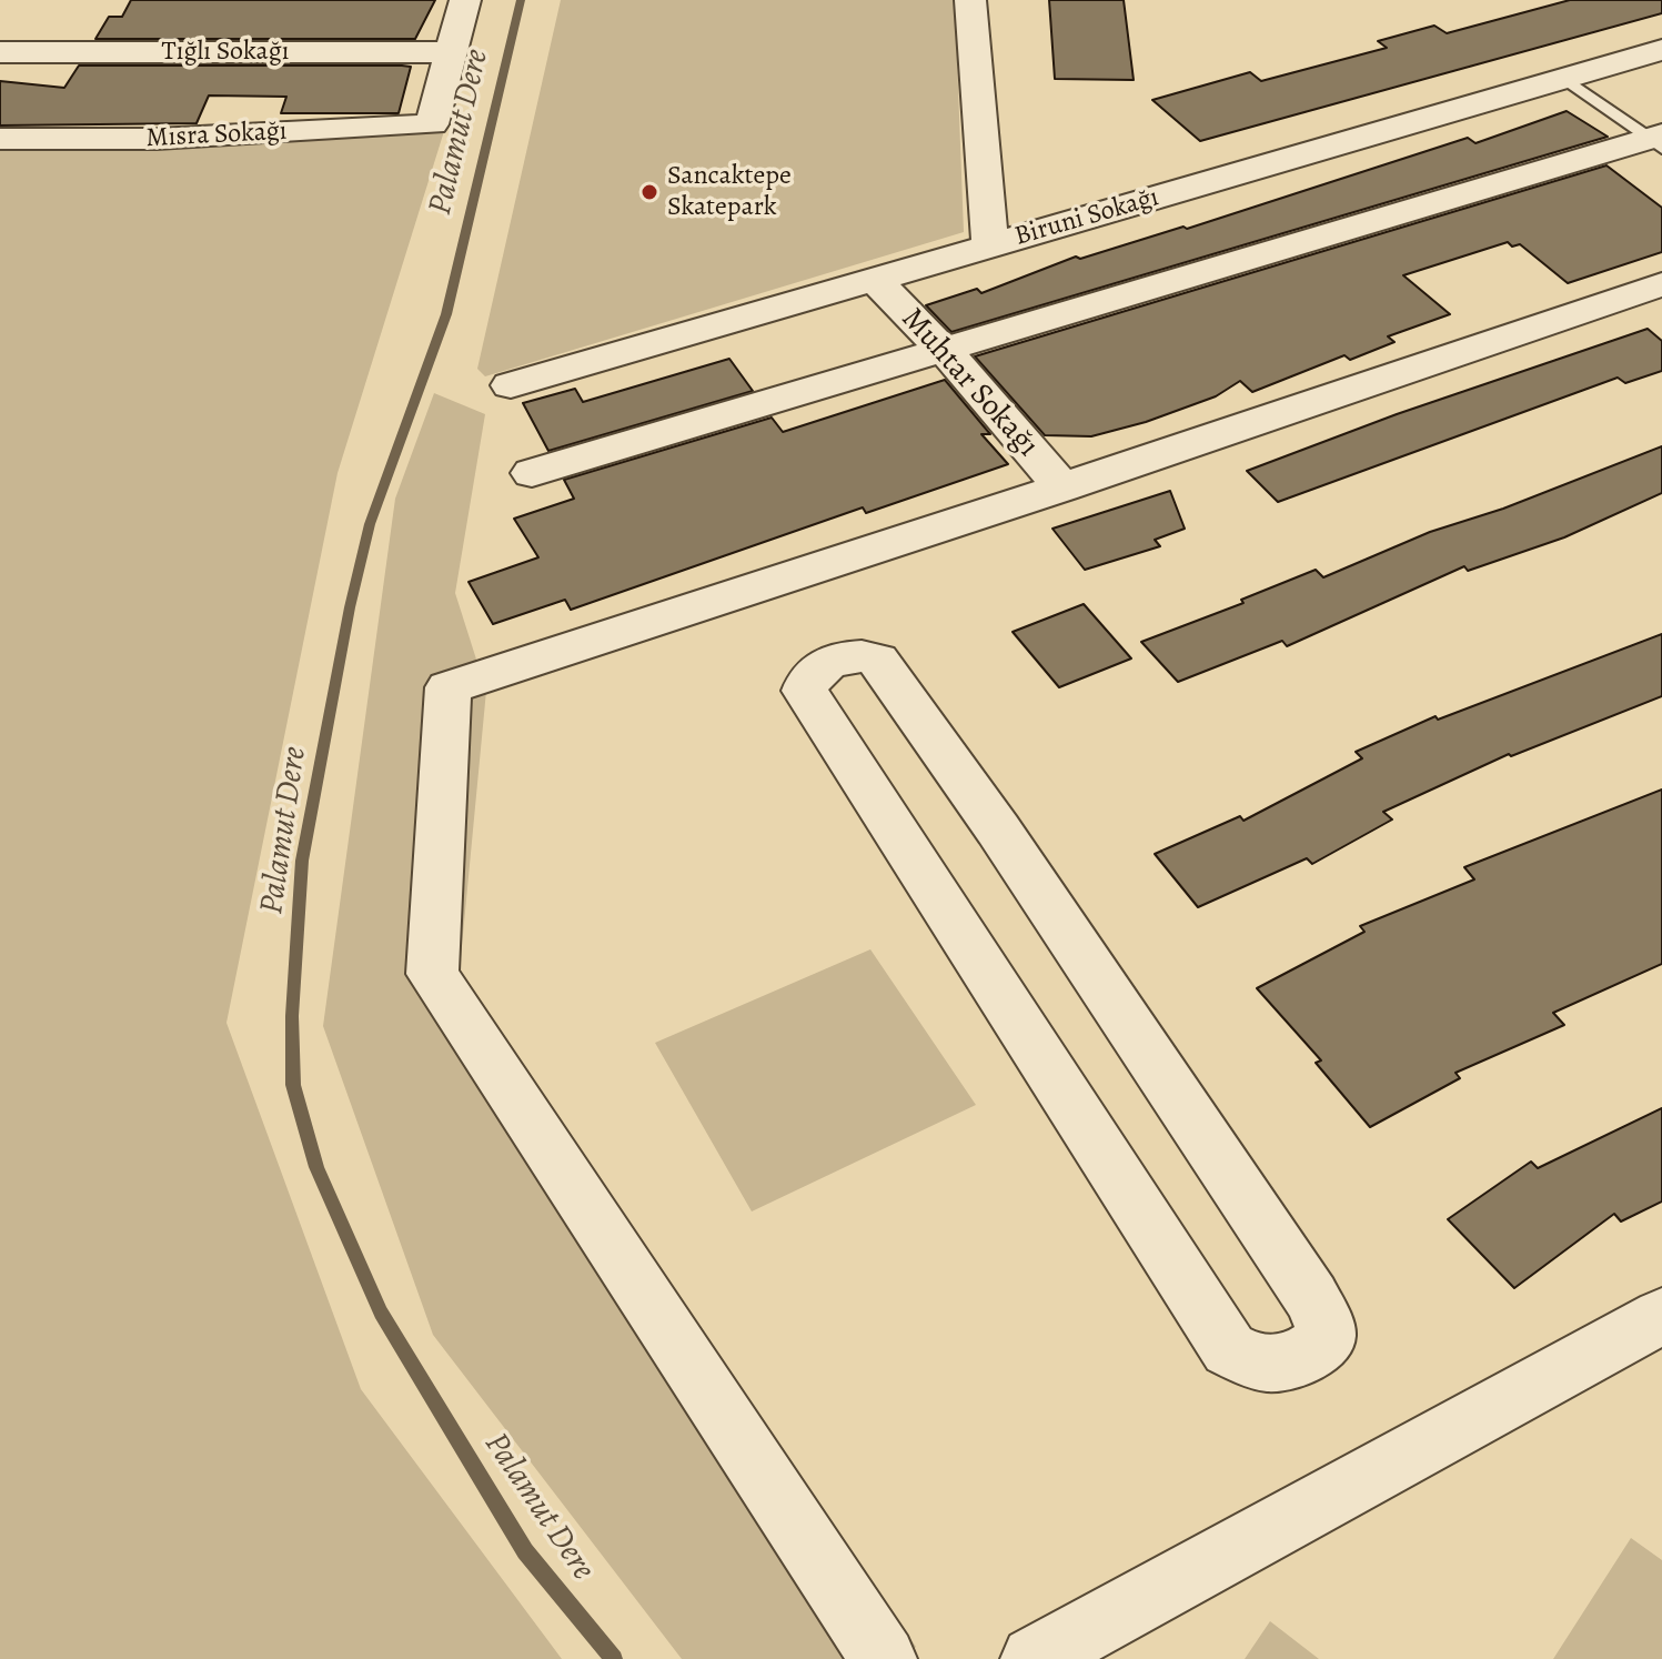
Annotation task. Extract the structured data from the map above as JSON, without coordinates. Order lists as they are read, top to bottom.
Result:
{
  "streets": {
    "street": [
      "Tığlı Sokağı",
      "Mısra Sokağı",
      "Biruni Sokağı",
      "Muhtar Sokağı"
    ]
  },
  "crossings": [
    ["Tığlı Sokağı", "Mısra Sokağı"],
    ["Biruni Sokağı", "Muhtar Sokağı"]
  ],
  "water": ["Palamut Dere"],
  "places": ["Sancaktepe Skatepark"]
}
